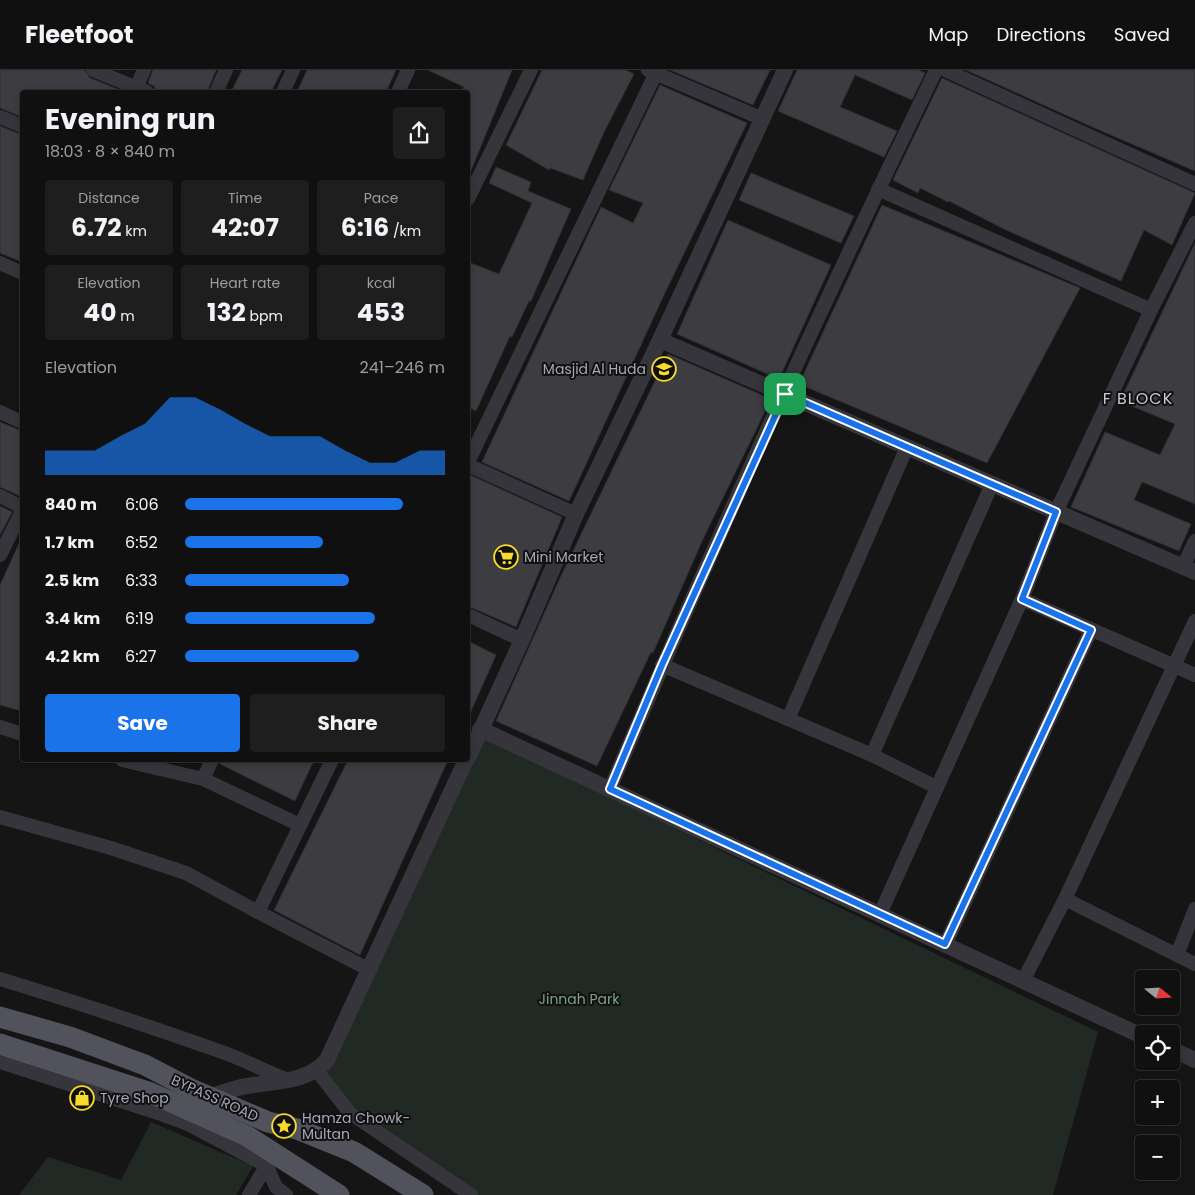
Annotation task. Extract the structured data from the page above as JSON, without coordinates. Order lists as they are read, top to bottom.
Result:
{
  "streets": {
    "main road": ["BYPASS ROAD"]
  },
  "districts": ["F BLOCK"],
  "parks": ["Jinnah Park"],
  "places": {
    "school or university": ["Masjid Al Huda"],
    "supermarket": ["Mini Market"],
    "shop": ["Tyre Shop"],
    "place": ["Hamza Chowk- Multan"]
  },
  "north": "right",
  "page": {
    "header": "Fleetfoot",
    "nav": ["Map", "Directions", "Saved"],
    "heading": ["Evening run", "18:03 · 8 × 840 m"],
    "stats": [
      ["Distance", "6.72 km"],
      ["Time", "42:07"],
      ["Pace", "6:16 /km"],
      ["Elevation", "40 m"],
      ["Heart rate", "132 bpm"],
      ["kcal", "453"]
    ],
    "chart": ["Elevation", "241–246 m"],
    "list": [
      {
        "name": "840 m",
        "note": "6:06"
      },
      {
        "name": "1.7 km",
        "note": "6:52"
      },
      {
        "name": "2.5 km",
        "note": "6:33"
      },
      {
        "name": "3.4 km",
        "note": "6:19"
      },
      {
        "name": "4.2 km",
        "note": "6:27"
      }
    ],
    "buttons": ["Save", "Share"],
    "map_buttons": ["+", "−"]
  }
}
